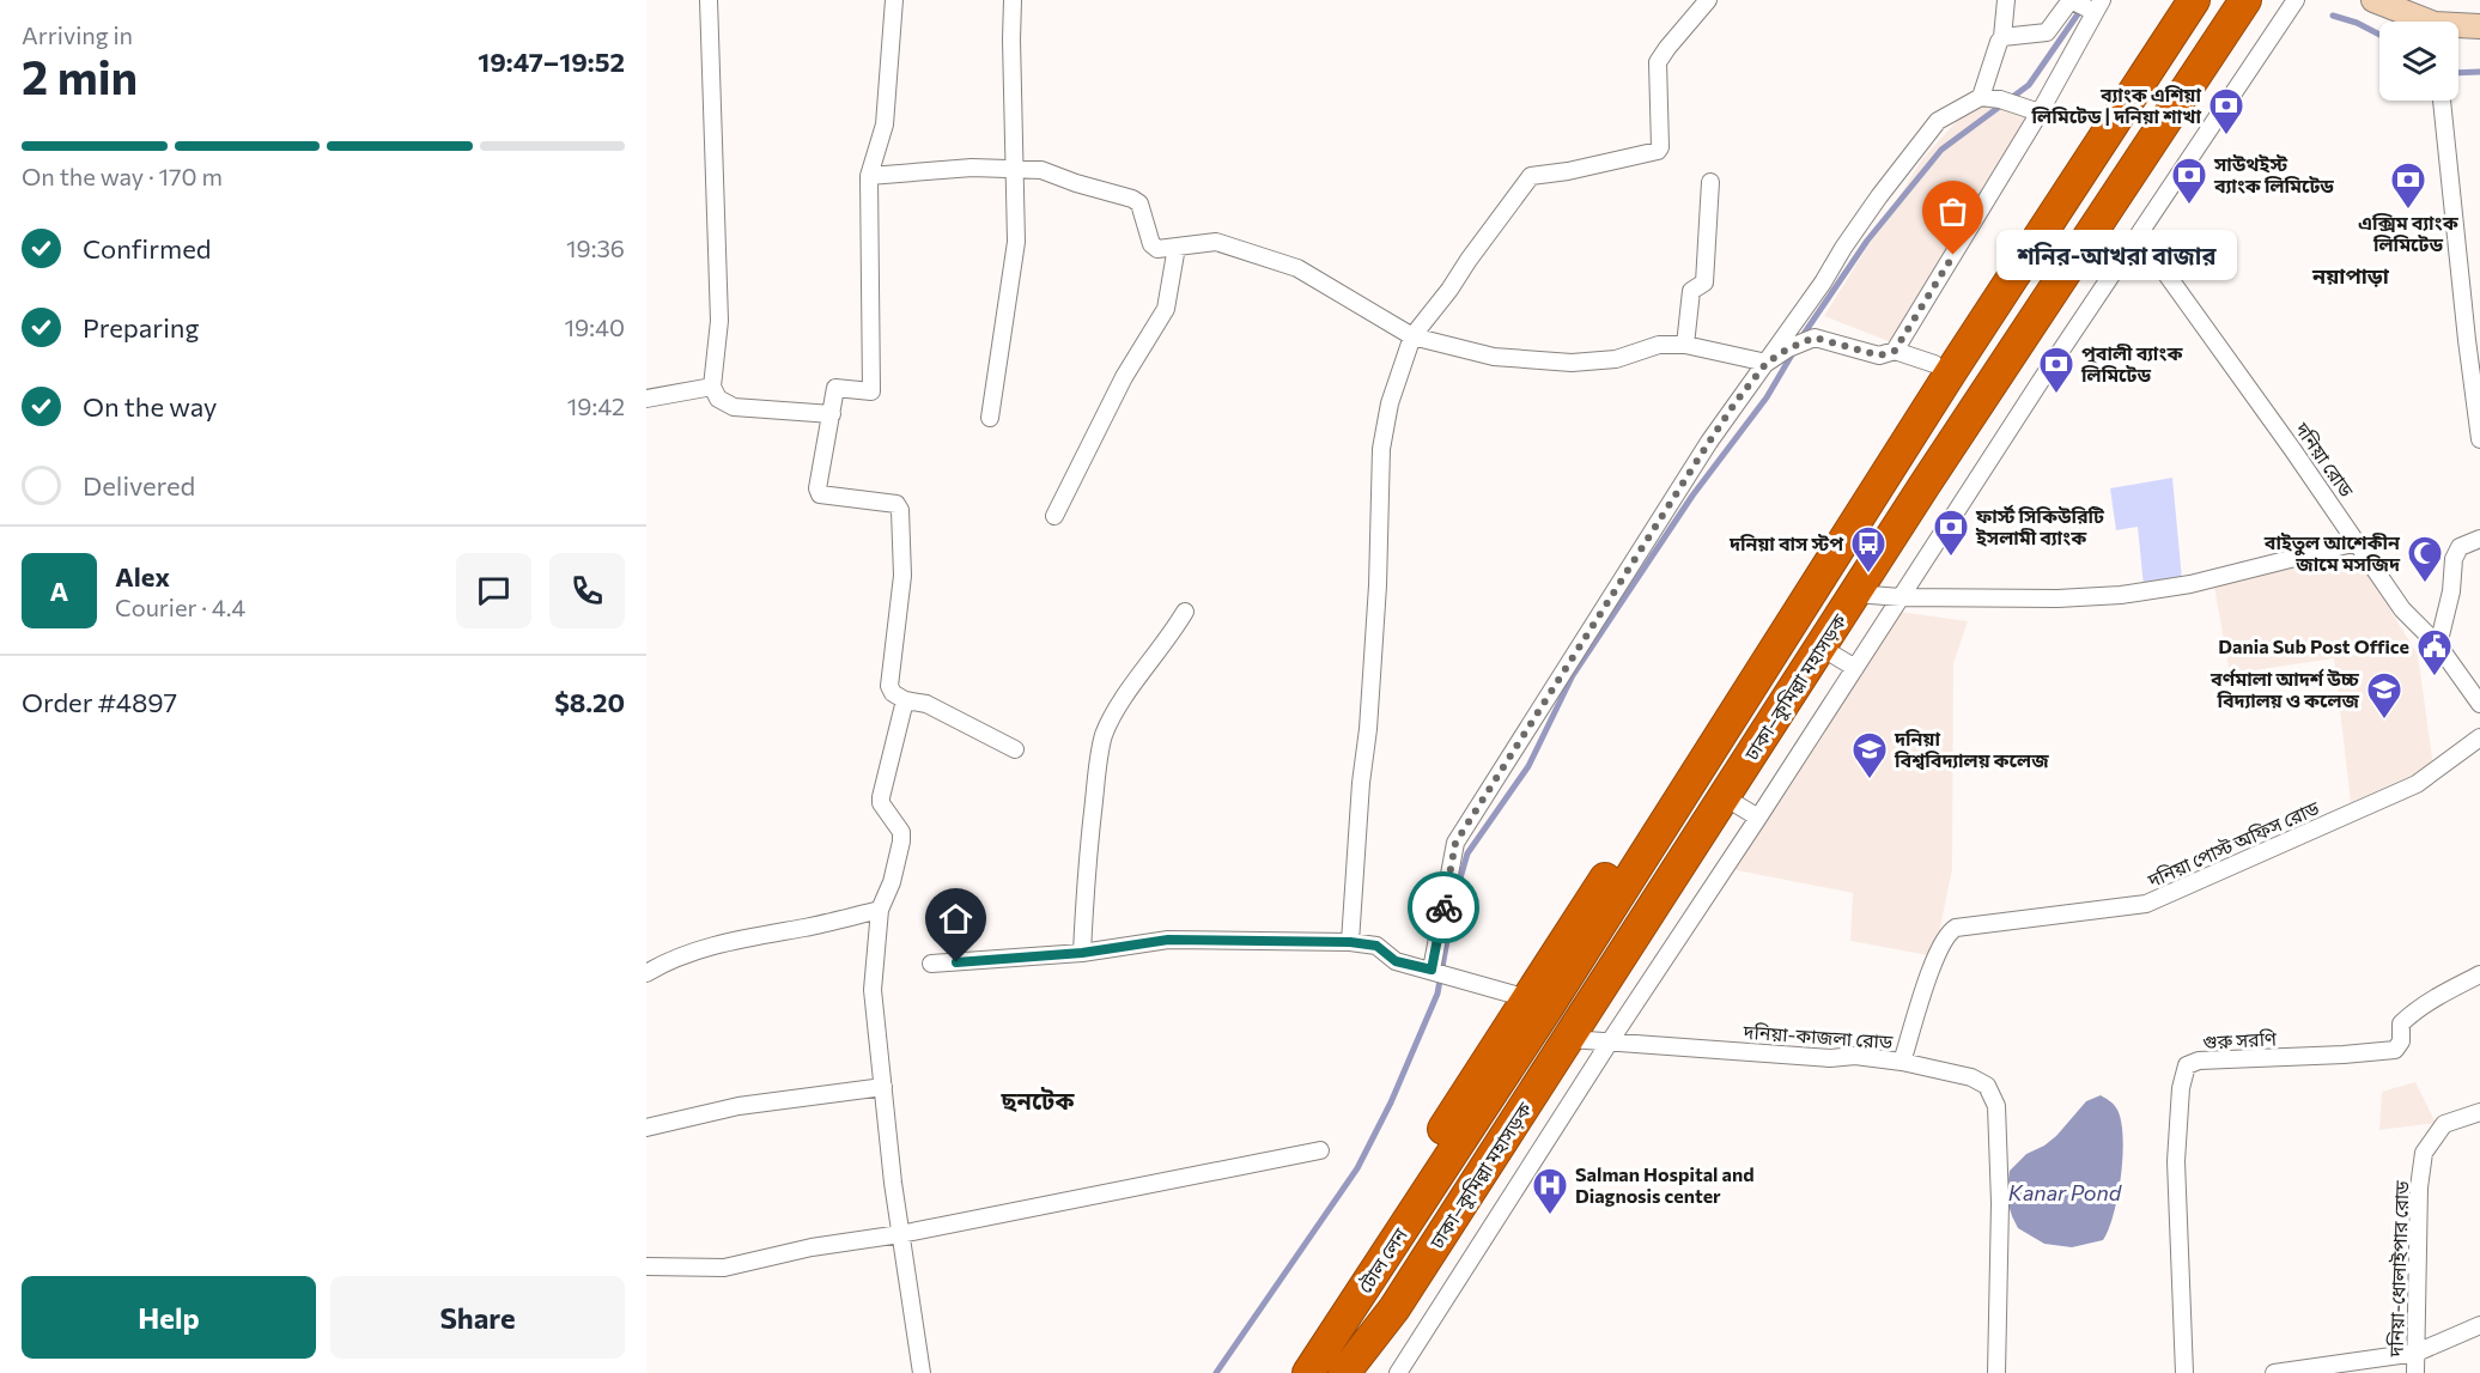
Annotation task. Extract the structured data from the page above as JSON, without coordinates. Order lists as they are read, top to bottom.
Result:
{
  "streets": {
    "highway": ["ঢাকা–কুমিল্লা মহাসড়ক", "টোল লেন"],
    "street": [
      "দনিয়া রোড",
      "দনিয়া পোস্ট অফিস রোড",
      "দনিয়া-কাজলা রোড",
      "গুরু সরণি",
      "দনিয়া-ধোলাইপার রোড"
    ]
  },
  "crossings": [
    ["ঢাকা–কুমিল্লা মহাসড়ক", "দনিয়া-কাজলা রোড"],
    ["ঢাকা–কুমিল্লা মহাসড়ক", "টোল লেন"],
    ["দনিয়া পোস্ট অফিস রোড", "দনিয়া-কাজলা রোড"]
  ],
  "districts": ["নয়াপাড়া", "ছনটেক"],
  "water": ["Kanar Pond"],
  "places": {
    "bank": [
      "ব্যাংক এশিয়া লিমিটেড | দনিয়া শাখা",
      "সাউথইস্ট ব্যাংক লিমিটেড",
      "এক্সিম ব্যাংক লিমিটেড",
      "পুবালী ব্যাংক লিমিটেড",
      "ফার্স্ট সিকিউরিটি ইসলামী ব্যাংক"
    ],
    "other": ["শনির-আখরা বাজার"],
    "bus stop": ["দনিয়া বাস স্টপ"],
    "mosque": ["বাইতুল আশেকীন জামে মসজিদ"],
    "public building": ["Dania Sub Post Office"],
    "school or university": ["বর্ণমালা আদর্শ উচ্চ বিদ্যালয় ও কলেজ", "দনিয়া বিশ্ববিদ্যালয় কলেজ"],
    "hospital": ["Salman Hospital and Diagnosis center"]
  },
  "page": {
    "heading": ["2 min", "Arriving in", "19:47–19:52"],
    "panel": [
      "Alex",
      "Courier · 4.4",
      "Order #4897",
      "$8.20"
    ],
    "bar": "On the way · 170 m",
    "list": [
      ["Confirmed", "19:36"],
      ["Preparing", "19:40"],
      ["On the way", "19:42"],
      "Delivered"
    ],
    "bubble": "শনির-আখরা বাজার",
    "round": "A",
    "buttons": ["Help", "Share"]
  }
}
